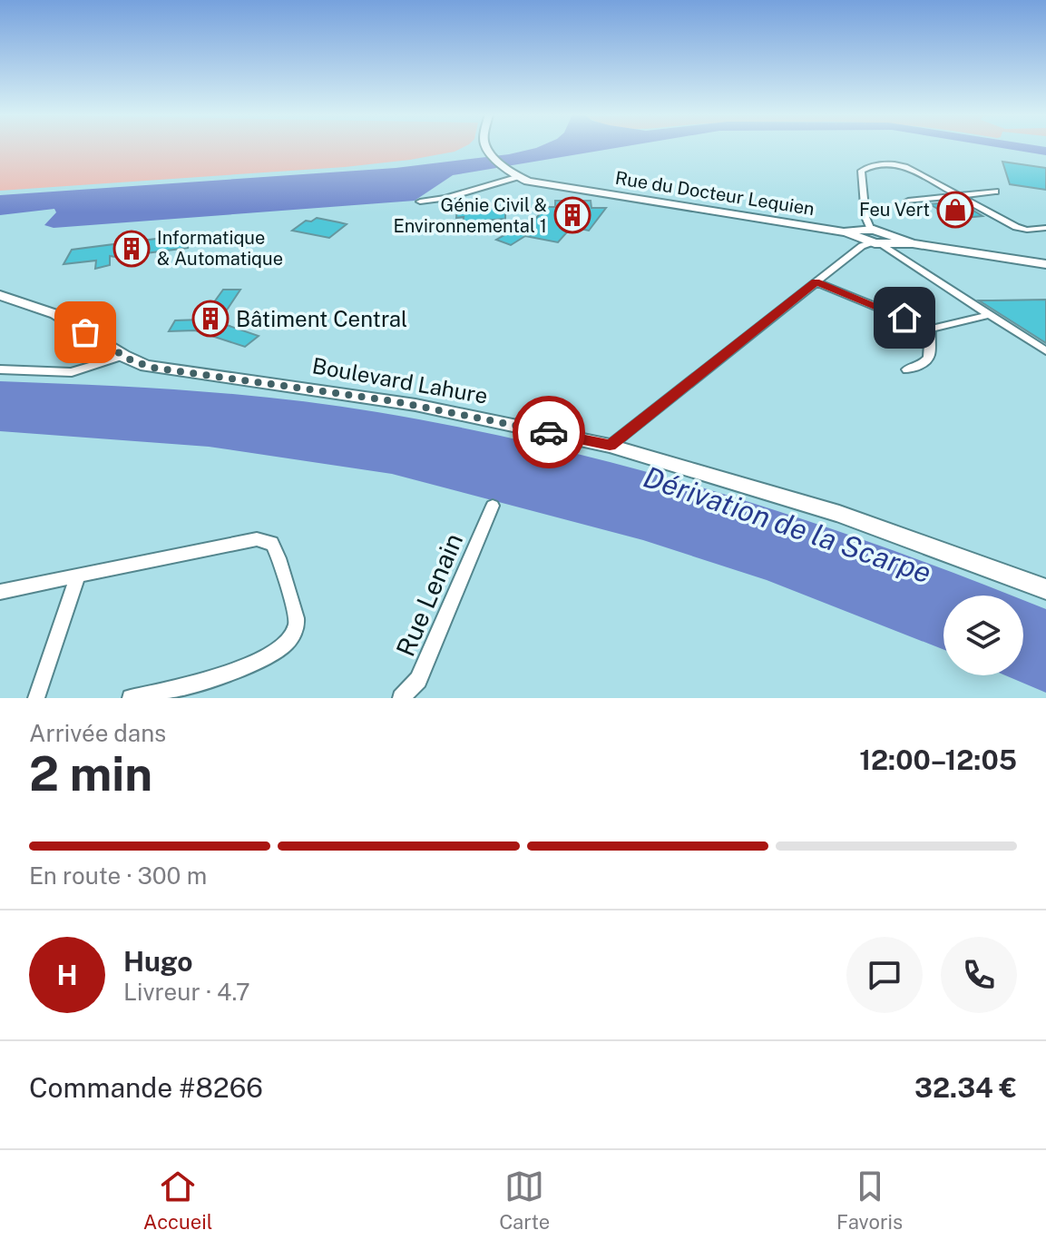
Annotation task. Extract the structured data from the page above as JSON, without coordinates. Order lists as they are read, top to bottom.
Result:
{
  "streets": {
    "main road": ["Rue du Docteur Lequien", "Boulevard Lahure"],
    "street": ["Rue Lenain"]
  },
  "water": ["Dérivation de la Scarpe"],
  "places": {
    "shop": ["Feu Vert"],
    "building": ["Génie Civil & Environnemental 1", "Informatique & Automatique", "Bâtiment Central"]
  },
  "page": {
    "heading": ["2 min", "Arrivée dans", "12:00–12:05"],
    "panel": [
      "Hugo",
      "Livreur · 4.7",
      "Commande #8266",
      "32.34 €"
    ],
    "bar": "En route · 300 m",
    "round": "H",
    "tabs": ["Accueil", "Carte", "Favoris"]
  }
}
